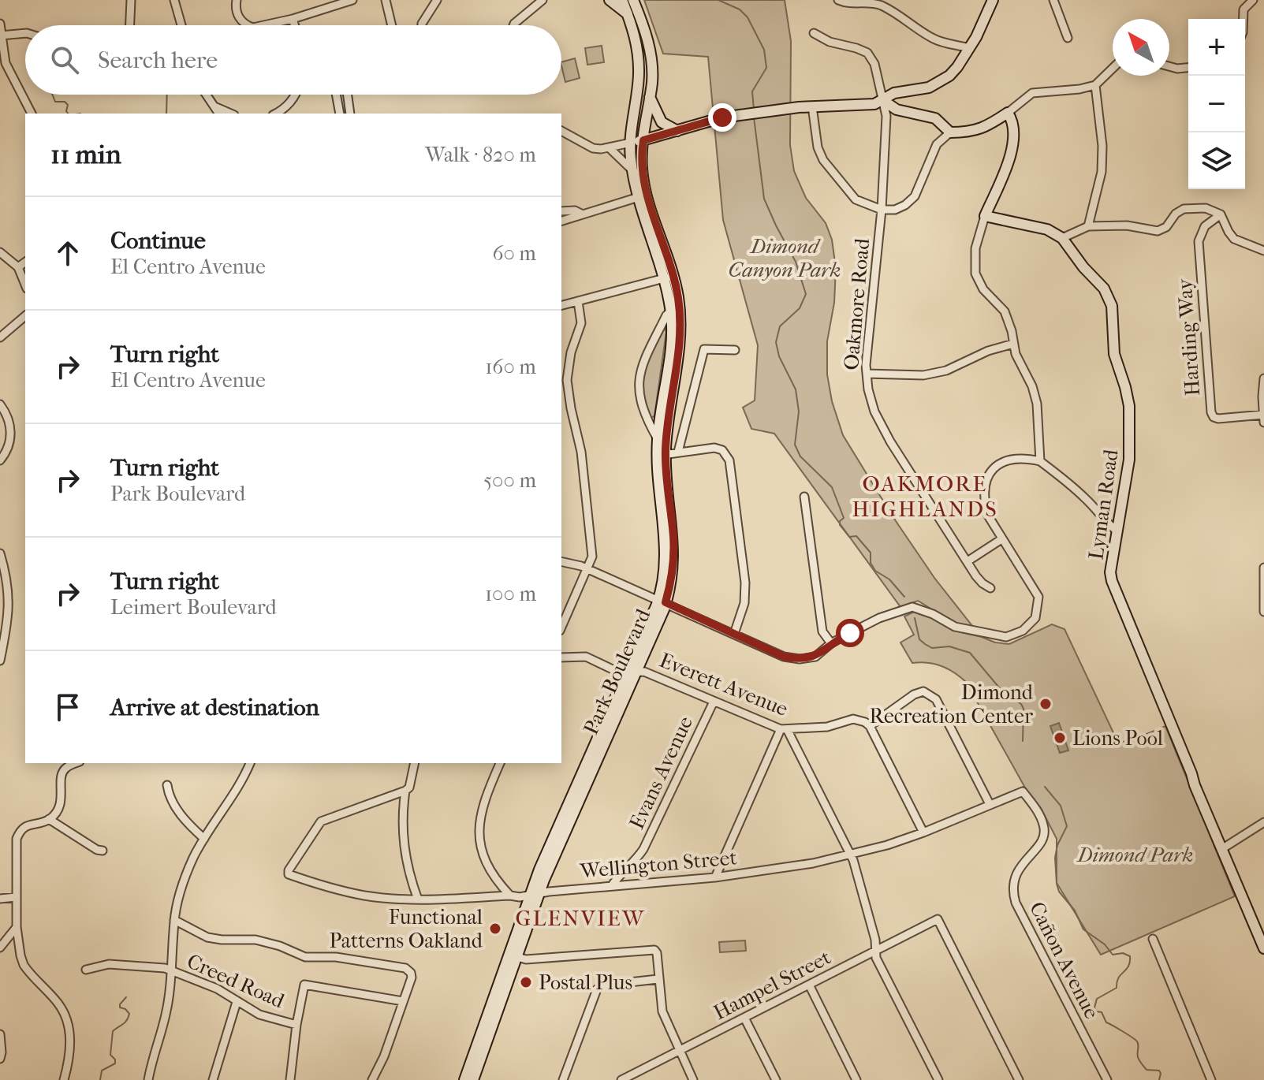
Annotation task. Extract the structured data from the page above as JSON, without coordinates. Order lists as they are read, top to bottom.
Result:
{
  "streets": {
    "main road": ["Lyman Road", "Park Boulevard"],
    "street": [
      "Oakmore Road",
      "Harding Way",
      "Everett Avenue",
      "Evans Avenue",
      "Wellington Street",
      "Cañon Avenue",
      "Creed Road",
      "Hampel Street"
    ]
  },
  "crossings": [
    ["Park Boulevard", "Everett Avenue"],
    ["Park Boulevard", "Wellington Street"],
    ["Everett Avenue", "Evans Avenue"],
    ["Evans Avenue", "Wellington Street"],
    ["Wellington Street", "Cañon Avenue"]
  ],
  "districts": ["OAKMORE HIGHLANDS", "GLENVIEW"],
  "parks": ["Dimond Canyon Park", "Dimond Park"],
  "places": [
    "Dimond Recreation Center",
    "Lions Pool",
    "Functional Patterns Oakland",
    "Postal Plus"
  ],
  "north": "top left",
  "page": {
    "map_buttons": ["+", "−"],
    "search": "Search here",
    "heading": ["11 min", "Walk · 820 m"],
    "list": [
      ["Continue", "El Centro Avenue", "60 m"],
      ["Turn right", "El Centro Avenue", "160 m"],
      ["Turn right", "Park Boulevard", "500 m"],
      ["Turn right", "Leimert Boulevard", "100 m"],
      "Arrive at destination"
    ]
  }
}
